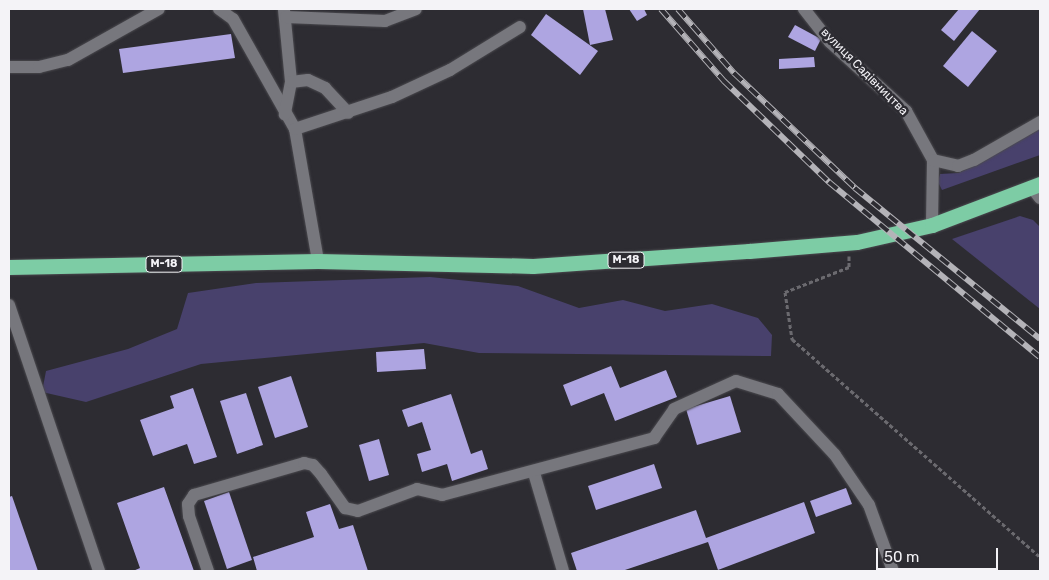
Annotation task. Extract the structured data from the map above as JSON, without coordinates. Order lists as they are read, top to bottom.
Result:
{
  "streets": {
    "highway": ["М-18"],
    "street": ["вулиця Садівництва"]
  },
  "crossings": [
    ["вулиця Садівництва", "М-18"]
  ],
  "scale_bar": "50 m"
}
